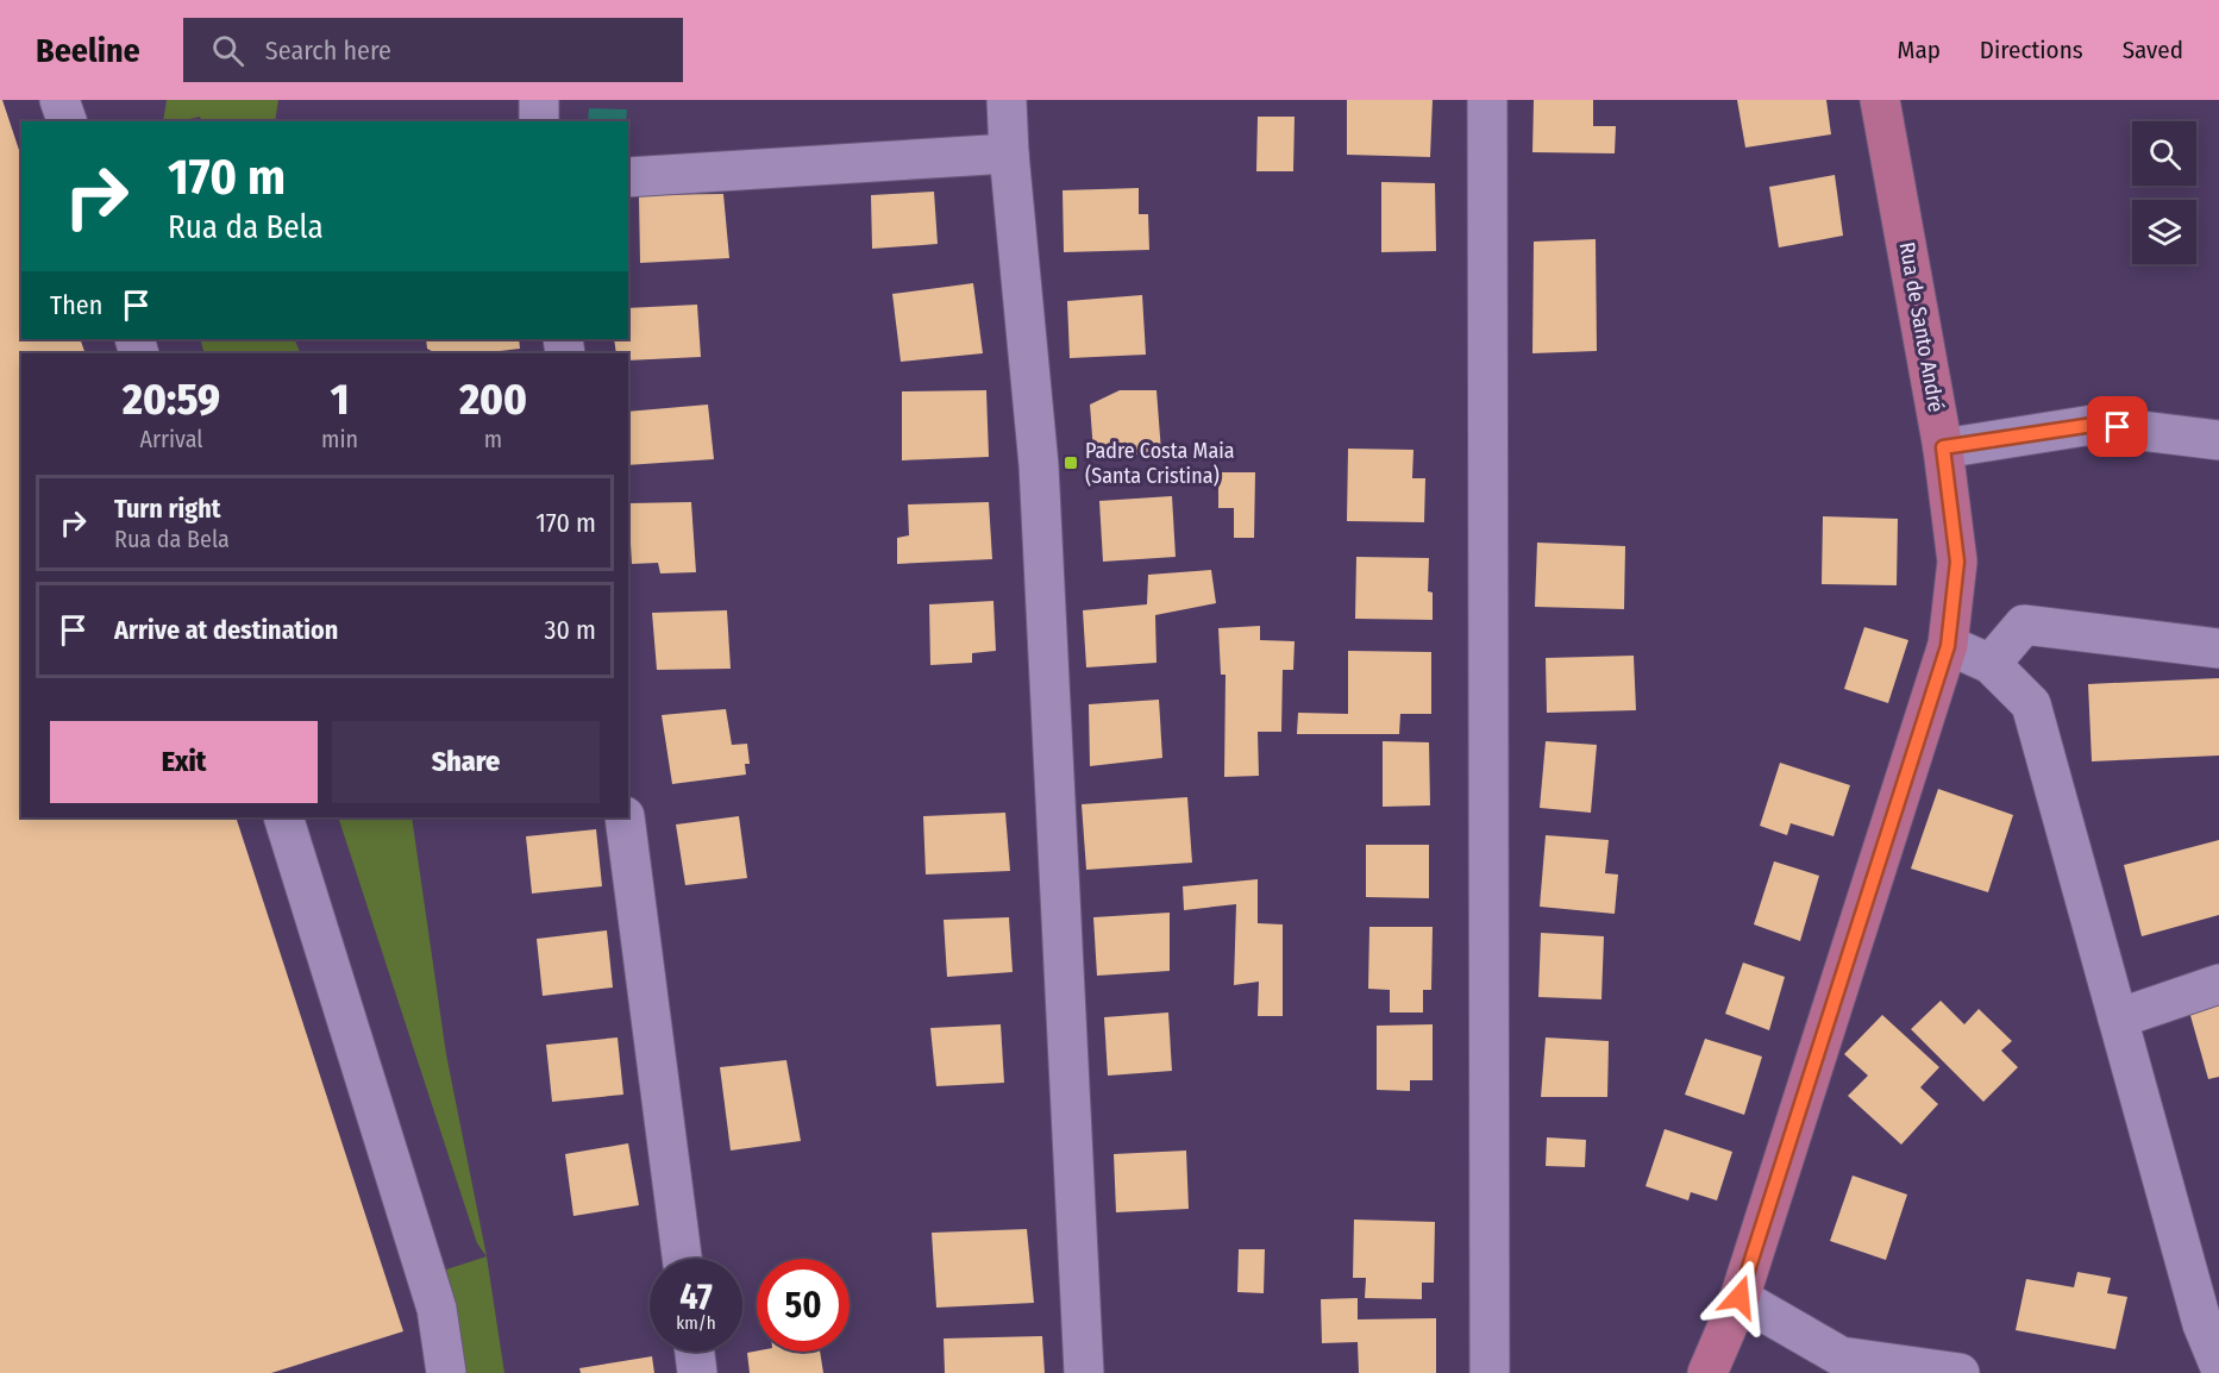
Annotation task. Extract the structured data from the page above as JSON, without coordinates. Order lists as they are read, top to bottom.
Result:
{
  "streets": {
    "main road": ["Rua de Santo André"]
  },
  "places": {
    "transit": ["Padre Costa Maia (Santa Cristina)"]
  },
  "page": {
    "header": "Beeline",
    "search": "Search here",
    "nav": ["Map", "Directions", "Saved"],
    "turn": ["170 m", "Rua da Bela"],
    "then": "Then",
    "eta": [
      "20:59",
      "Arrival",
      "1",
      "min",
      "200",
      "m"
    ],
    "list": [
      {
        "name": "Turn right",
        "note": "Rua da Bela",
        "value": "170 m"
      },
      {
        "name": "Arrive at destination",
        "value": "30 m"
      }
    ],
    "buttons": ["Exit", "Share"],
    "speed": "47 km/h",
    "limit": "50"
  }
}
